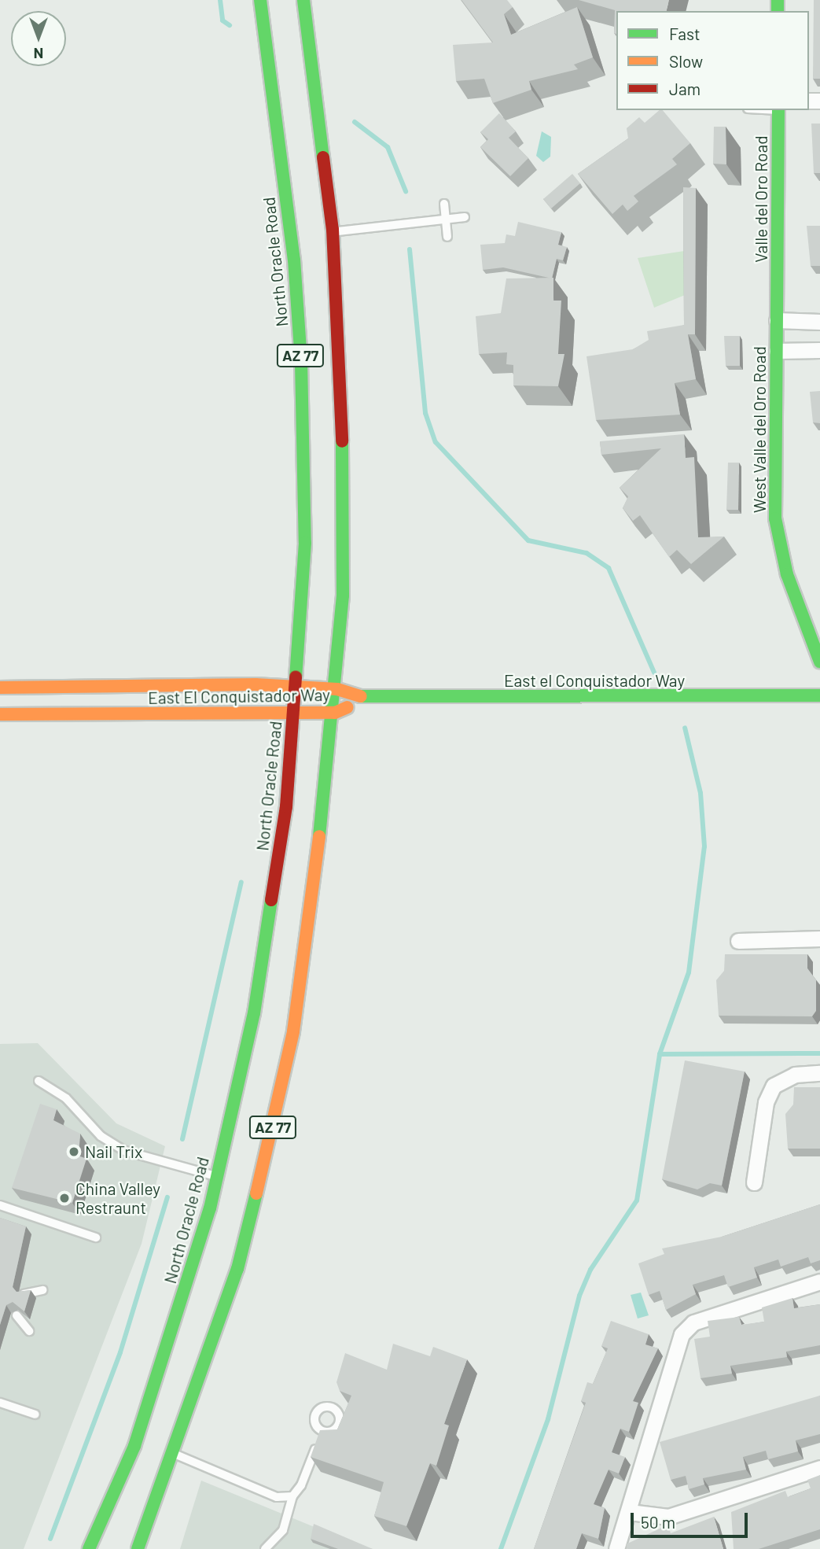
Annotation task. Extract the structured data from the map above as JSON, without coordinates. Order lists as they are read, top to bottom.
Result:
{
  "streets": {
    "main road": [
      "Valle del Oro Road",
      "North Oracle Road",
      "AZ 77",
      "West Valle del Oro Road",
      "East el Conquistador Way",
      "East El Conquistador Way"
    ]
  },
  "crossings": [
    ["Valle del Oro Road", "West Valle del Oro Road"],
    ["North Oracle Road", "East El Conquistador Way"],
    ["AZ 77", "East El Conquistador Way"],
    ["East el Conquistador Way", "East El Conquistador Way"]
  ],
  "places": ["Nail Trix", "China Valley Restraunt"],
  "legend": ["Fast", "Slow", "Jam"],
  "scale_bar": "50 m",
  "north": "bottom"
}
